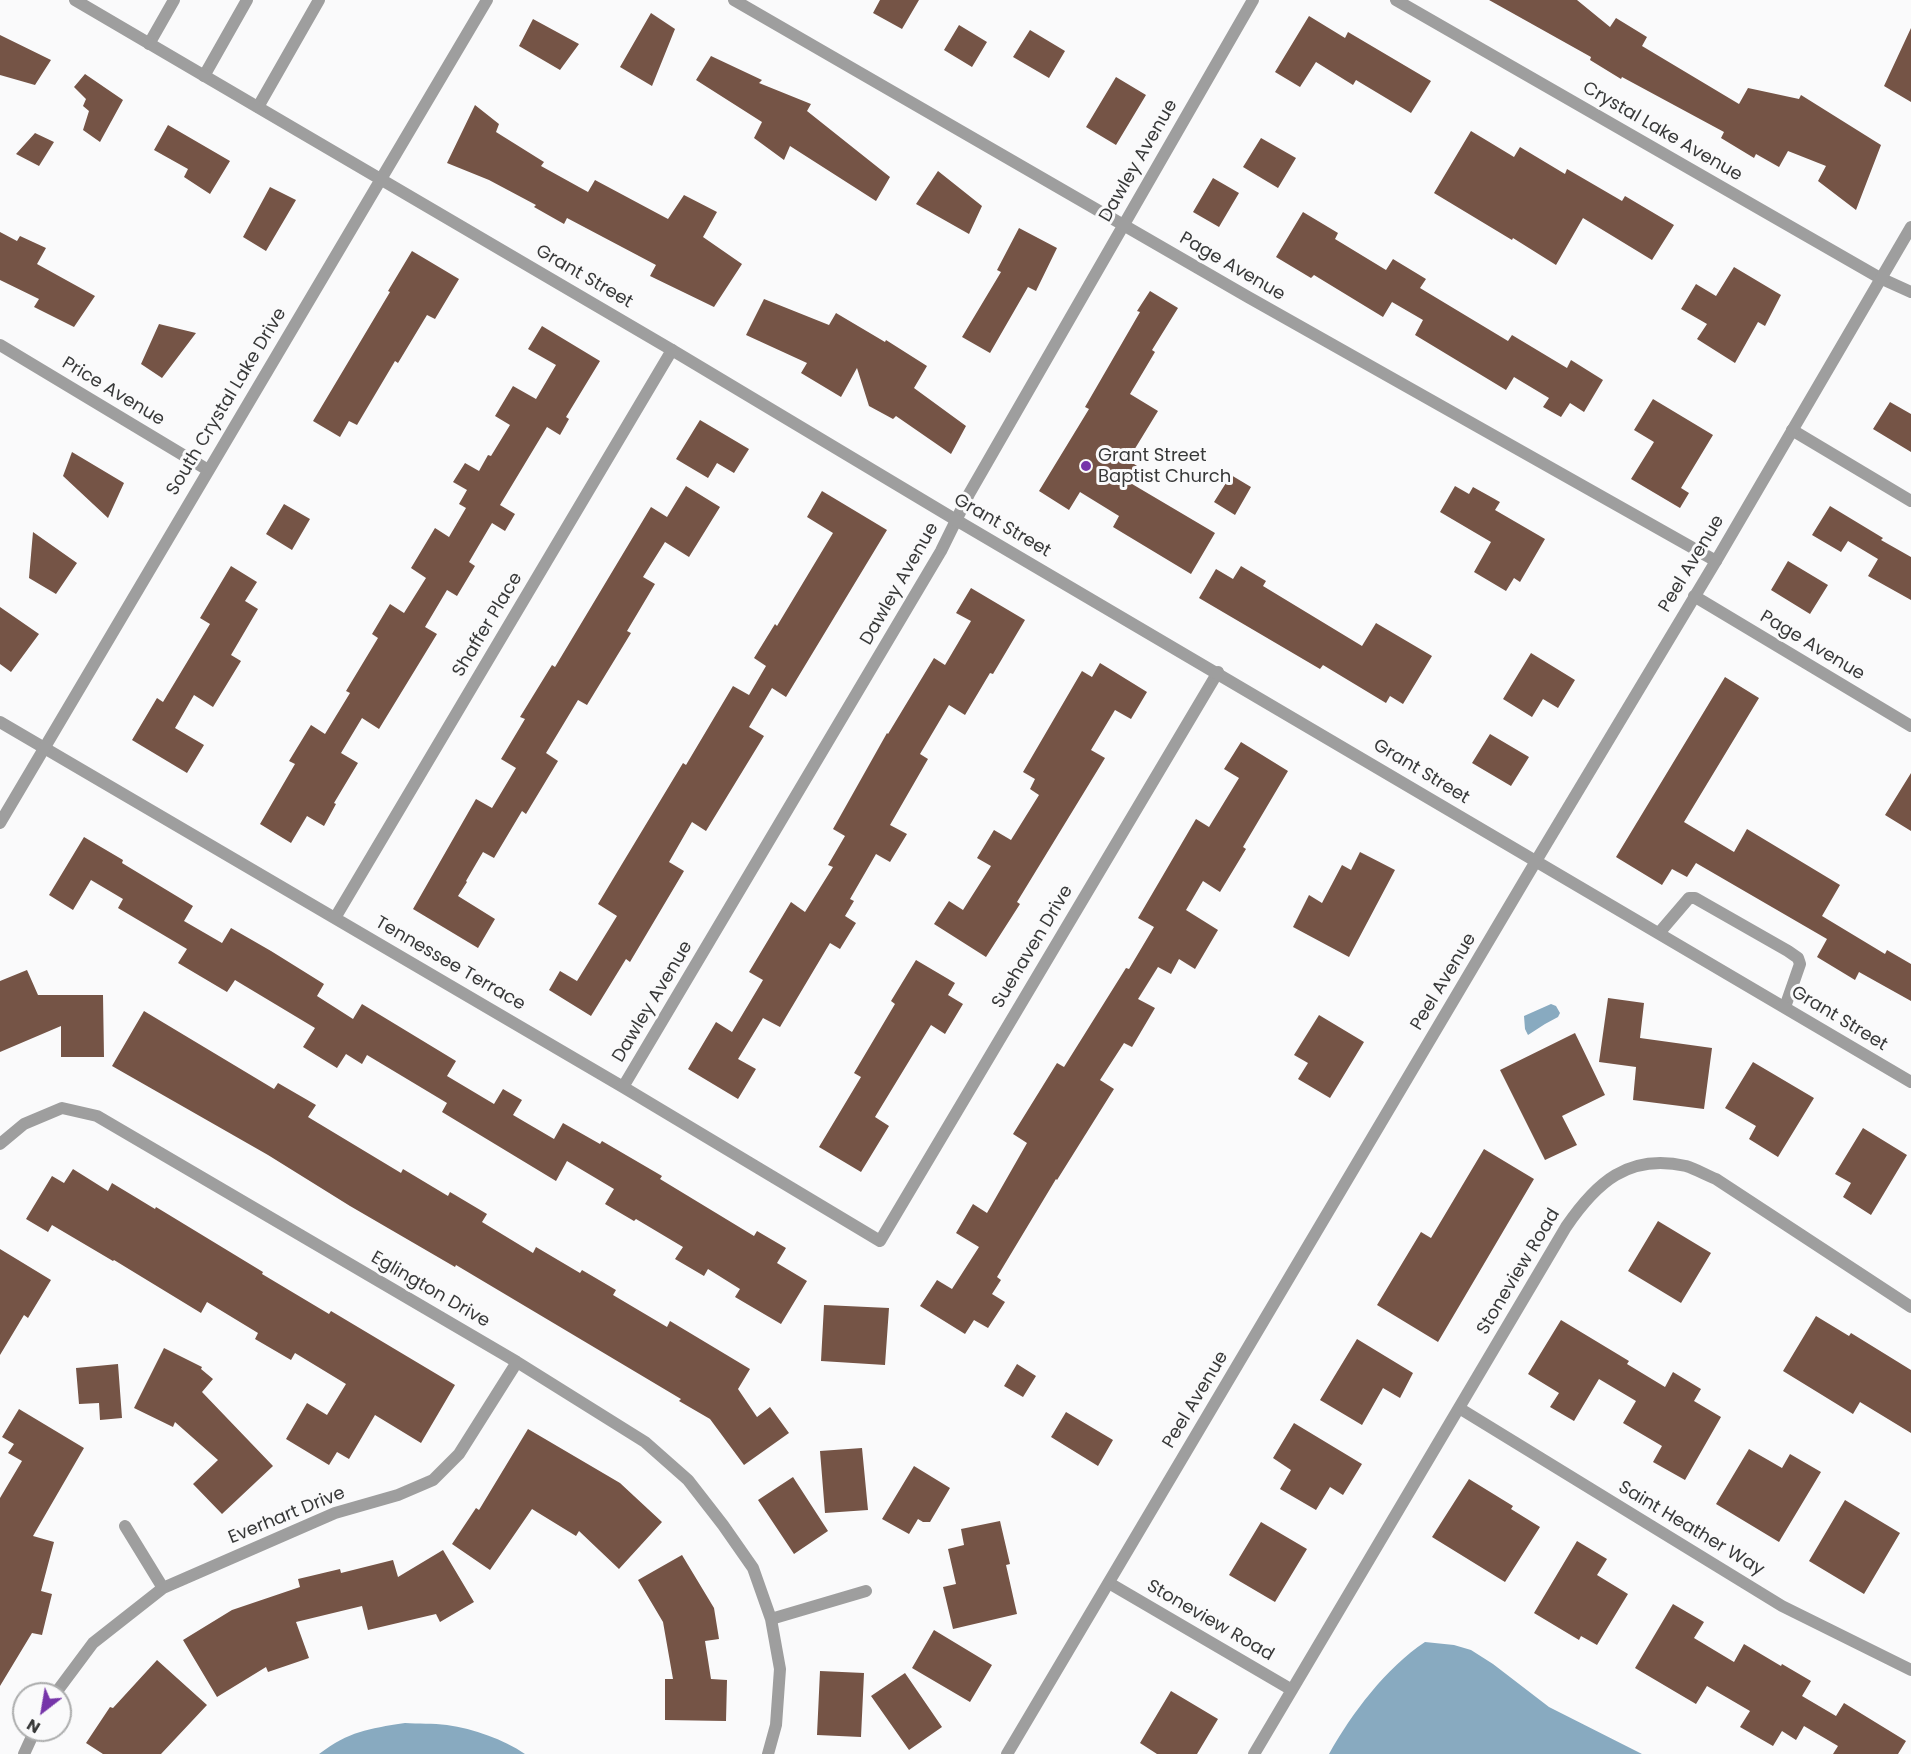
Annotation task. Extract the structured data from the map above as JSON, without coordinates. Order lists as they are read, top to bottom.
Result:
{
  "streets": {
    "street": [
      "Crystal Lake Avenue",
      "Dawley Avenue",
      "Page Avenue",
      "Grant Street",
      "Price Avenue",
      "South Crystal Lake Drive",
      "Peel Avenue",
      "Shaffer Place",
      "Suehaven Drive",
      "Tennessee Terrace",
      "Stoneview Road",
      "Eglington Drive",
      "Everhart Drive",
      "Saint Heather Way"
    ]
  },
  "crossings": [
    ["Crystal Lake Avenue", "Peel Avenue"],
    ["Dawley Avenue", "Page Avenue"],
    ["Dawley Avenue", "Grant Street"],
    ["Dawley Avenue", "Tennessee Terrace"],
    ["Page Avenue", "Peel Avenue"],
    ["Grant Street", "South Crystal Lake Drive"],
    ["Grant Street", "Peel Avenue"],
    ["Grant Street", "Shaffer Place"],
    ["Grant Street", "Suehaven Drive"],
    ["Price Avenue", "South Crystal Lake Drive"],
    ["South Crystal Lake Drive", "Tennessee Terrace"],
    ["Peel Avenue", "Stoneview Road"],
    ["Shaffer Place", "Tennessee Terrace"],
    ["Suehaven Drive", "Tennessee Terrace"],
    ["Stoneview Road", "Saint Heather Way"],
    ["Eglington Drive", "Everhart Drive"]
  ],
  "places": ["Grant Street Baptist Church"],
  "north": "bottom left"
}
